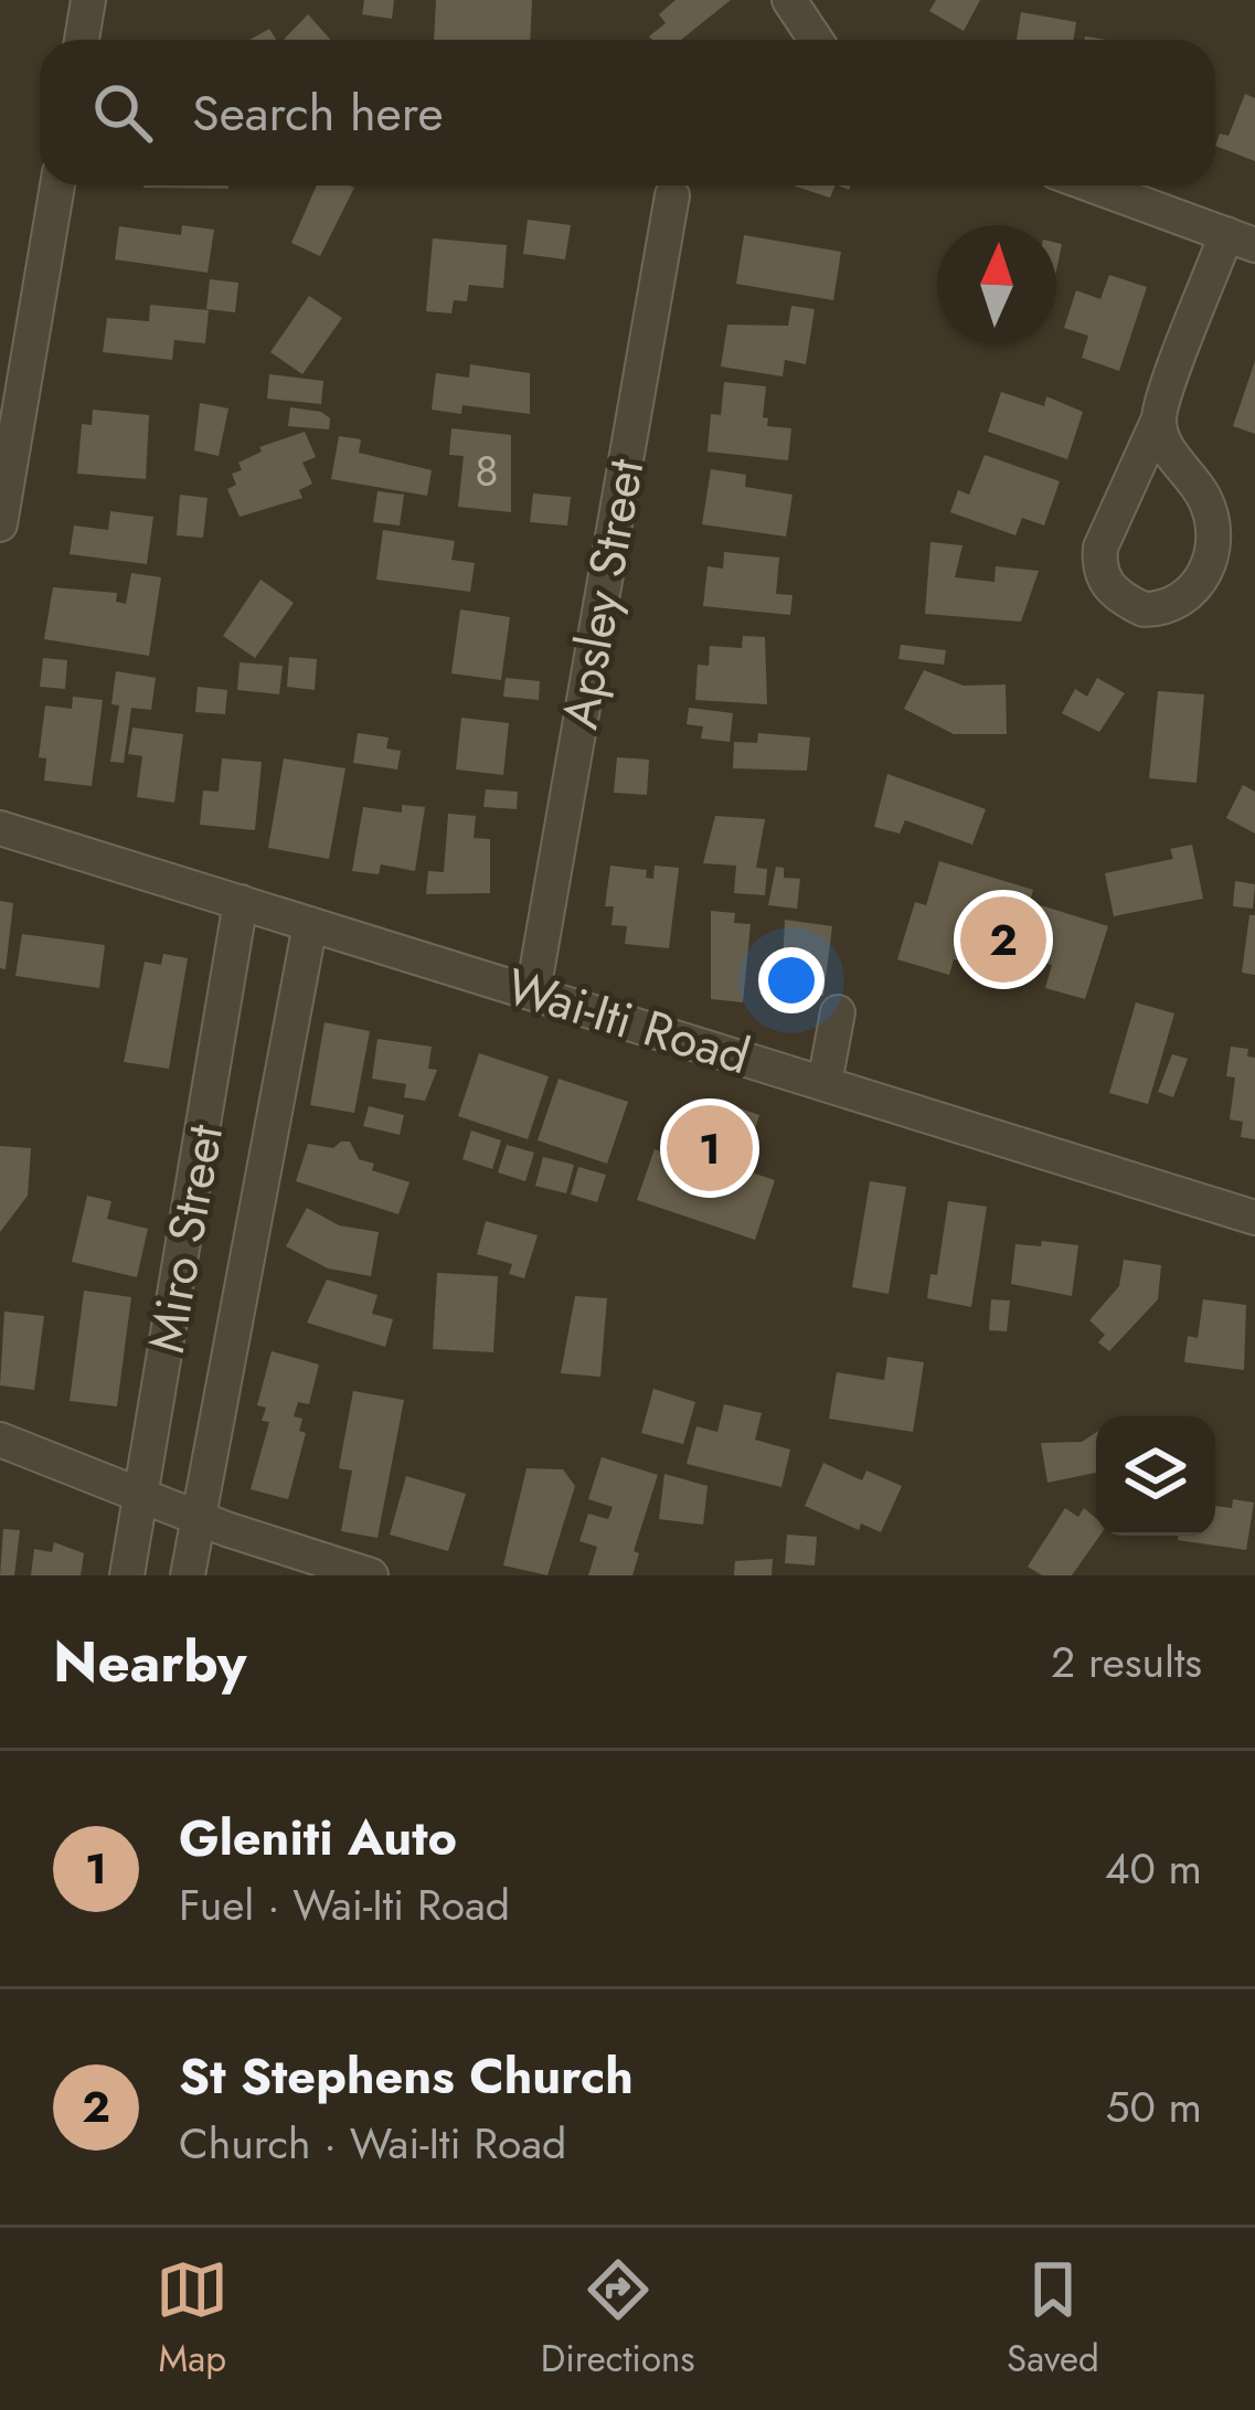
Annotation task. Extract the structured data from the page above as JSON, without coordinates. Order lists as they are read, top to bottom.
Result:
{
  "streets": {
    "street": ["Apsley Street", "Wai-Iti Road", "Miro Street"]
  },
  "crossings": [
    ["Apsley Street", "Wai-Iti Road"],
    ["Wai-Iti Road", "Miro Street"]
  ],
  "house_numbers": ["8"],
  "north": "top",
  "page": {
    "search": "Search here",
    "pins": ["2", "1"],
    "heading": ["Nearby", "2 results"],
    "list": [
      {
        "mark": "1",
        "name": "Gleniti Auto",
        "note": "Fuel · Wai-Iti Road",
        "value": "40 m"
      },
      {
        "mark": "2",
        "name": "St Stephens Church",
        "note": "Church · Wai-Iti Road",
        "value": "50 m"
      }
    ],
    "nav": ["Map", "Directions", "Saved"]
  }
}
